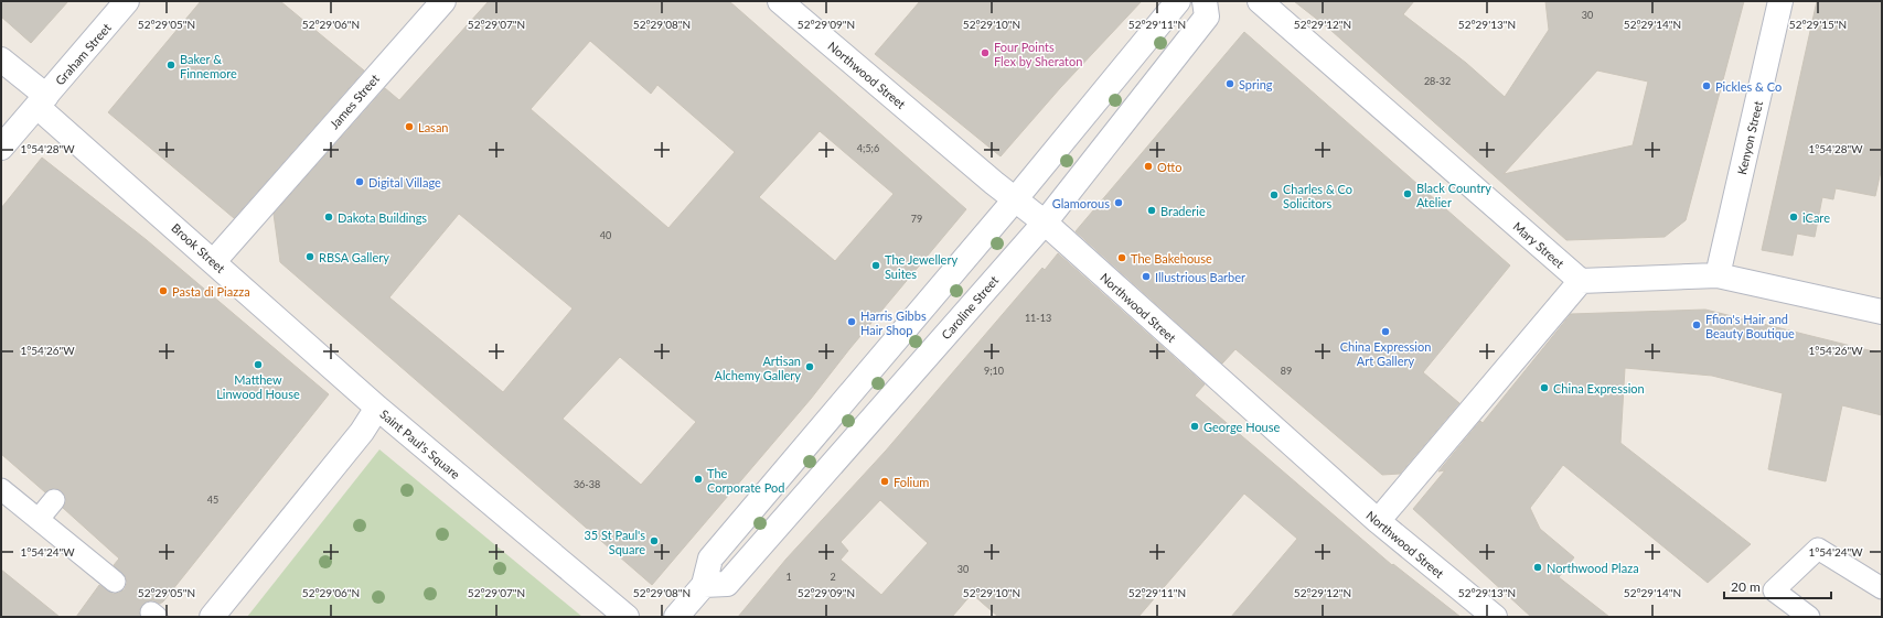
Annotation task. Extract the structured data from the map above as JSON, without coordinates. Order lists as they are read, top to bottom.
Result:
{
  "streets": {
    "street": [
      "Graham Street",
      "Northwood Street",
      "James Street",
      "Kenyon Street",
      "Mary Street",
      "Brook Street",
      "Caroline Street",
      "Saint Paul's Square"
    ]
  },
  "crossings": [
    ["Graham Street", "Brook Street"],
    ["Northwood Street", "Caroline Street"],
    ["James Street", "Brook Street"],
    ["Brook Street", "Saint Paul's Square"]
  ],
  "places": [
    "Four Points Flex by Sheraton",
    "Baker & Finnemore",
    "Spring",
    "Pickles & Co",
    "Lasan",
    "Otto",
    "Digital Village",
    "Black Country Atelier",
    "Charles & Co Solicitors",
    "Glamorous",
    "Braderie",
    "Dakota Buildings",
    "iCare",
    "RBSA Gallery",
    "The Bakehouse",
    "The Jewellery Suites",
    "Illustrious Barber",
    "Pasta di Piazza",
    "Harris Gibbs Hair Shop",
    "Ffion's Hair and Beauty Boutique",
    "China Expression Art Gallery",
    "Matthew Linwood House",
    "Artisan Alchemy Gallery",
    "China Expression",
    "George House",
    "The Corporate Pod",
    "Folium",
    "35 St Paul's Square",
    "Northwood Plaza"
  ],
  "house_numbers": [
    "30",
    "28-32",
    "4;5;6",
    "79",
    "40",
    "11-13",
    "9;10",
    "89",
    "36-38",
    "45",
    "30",
    "1",
    "2"
  ],
  "scale_bar": "20 m",
  "coordinates": [
    "52°29'05\"N",
    "52°29'06\"N",
    "52°29'07\"N",
    "52°29'08\"N",
    "52°29'09\"N",
    "52°29'10\"N",
    "52°29'11\"N",
    "52°29'12\"N",
    "52°29'13\"N",
    "52°29'14\"N",
    "52°29'15\"N",
    "1°54'28\"W",
    "1°54'26\"W",
    "1°54'24\"W"
  ]
}
